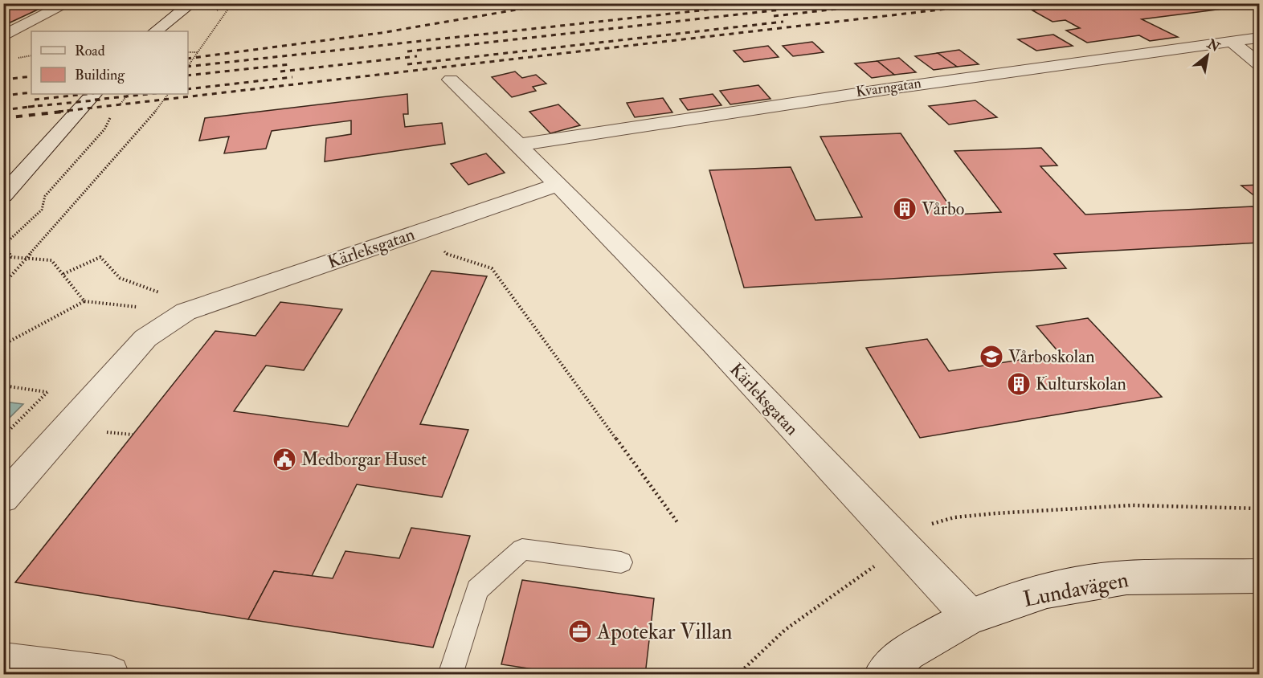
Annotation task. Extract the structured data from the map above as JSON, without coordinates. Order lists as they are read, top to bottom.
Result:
{
  "streets": {
    "street": ["Kvarngatan", "Kärleksgatan", "Lundavägen"]
  },
  "crossings": [
    ["Kvarngatan", "Kärleksgatan"],
    ["Kärleksgatan", "Lundavägen"]
  ],
  "places": {
    "building": ["Vårbo", "Kulturskolan"],
    "school or university": ["Vårboskolan"],
    "public building": ["Medborgar Huset"],
    "office": ["Apotekar Villan"]
  },
  "legend": ["Road", "Building"],
  "north": "top right"
}
